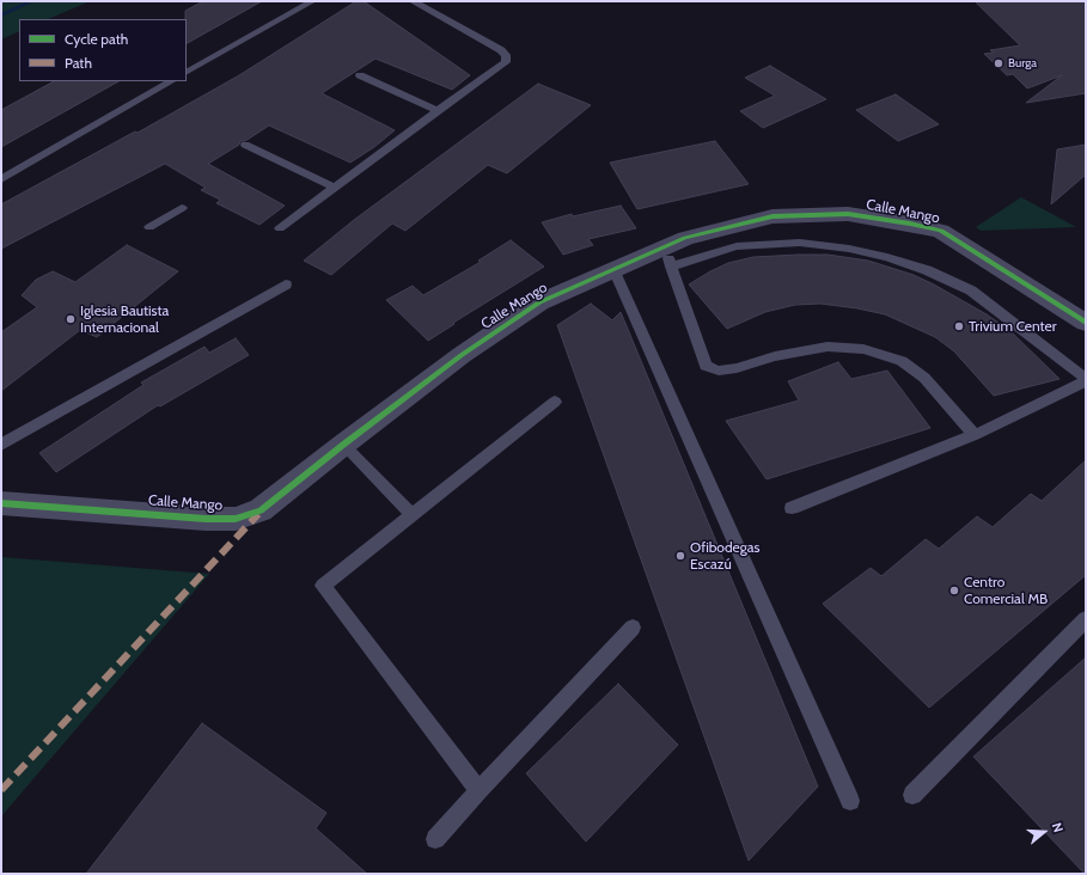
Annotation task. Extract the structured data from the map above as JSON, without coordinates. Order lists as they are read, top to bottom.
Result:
{
  "streets": {
    "street": ["Calle Mango"]
  },
  "places": [
    "Burga",
    "Iglesia Bautista Internacional",
    "Trivium Center",
    "Ofibodegas Escazú",
    "Centro Comercial MB"
  ],
  "legend": ["Cycle path", "Path"],
  "north": "right"
}
